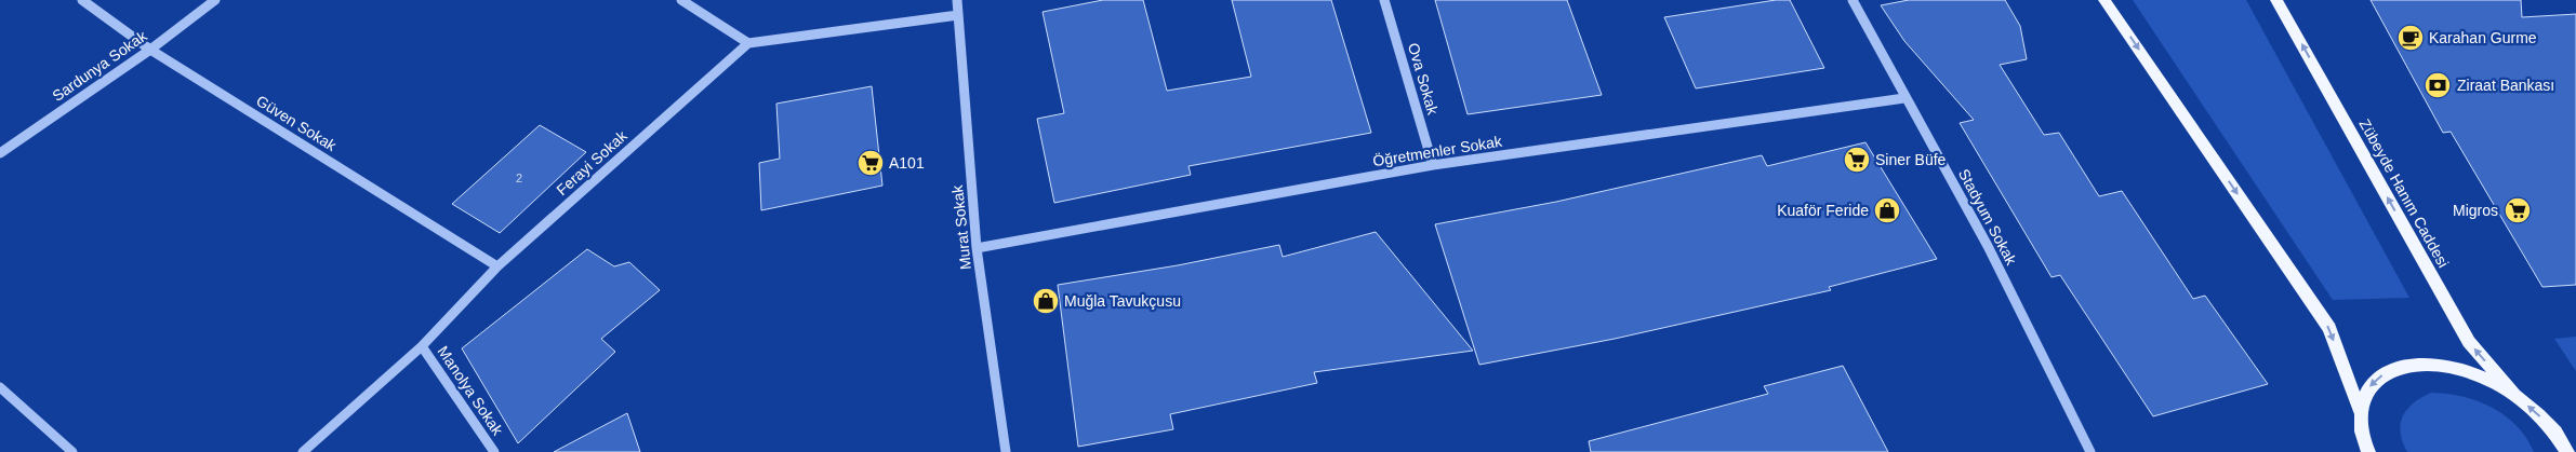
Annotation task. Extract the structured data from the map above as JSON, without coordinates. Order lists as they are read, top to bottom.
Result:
{
  "streets": {
    "main road": ["Zübeyde Hanım Caddesi"],
    "street": [
      "Sardunya Sokak",
      "Ova Sokak",
      "Güven Sokak",
      "Öğretmenler Sokak",
      "Ferayi Sokak",
      "Stadyum Sokak",
      "Murat Sokak",
      "Manolya Sokak"
    ]
  },
  "crossings": [
    ["Sardunya Sokak", "Güven Sokak"],
    ["Ova Sokak", "Öğretmenler Sokak"],
    ["Güven Sokak", "Ferayi Sokak"],
    ["Öğretmenler Sokak", "Stadyum Sokak"],
    ["Öğretmenler Sokak", "Murat Sokak"],
    ["Ferayi Sokak", "Manolya Sokak"]
  ],
  "one_way": ["Zübeyde Hanım Caddesi"],
  "places": {
    "cafe": ["Karahan Gurme"],
    "bank": ["Ziraat Bankası"],
    "supermarket": ["Siner Büfe", "A101", "Migros"],
    "shop": ["Kuaför Feride", "Muğla Tavukçusu"]
  },
  "house_numbers": ["2"]
}
